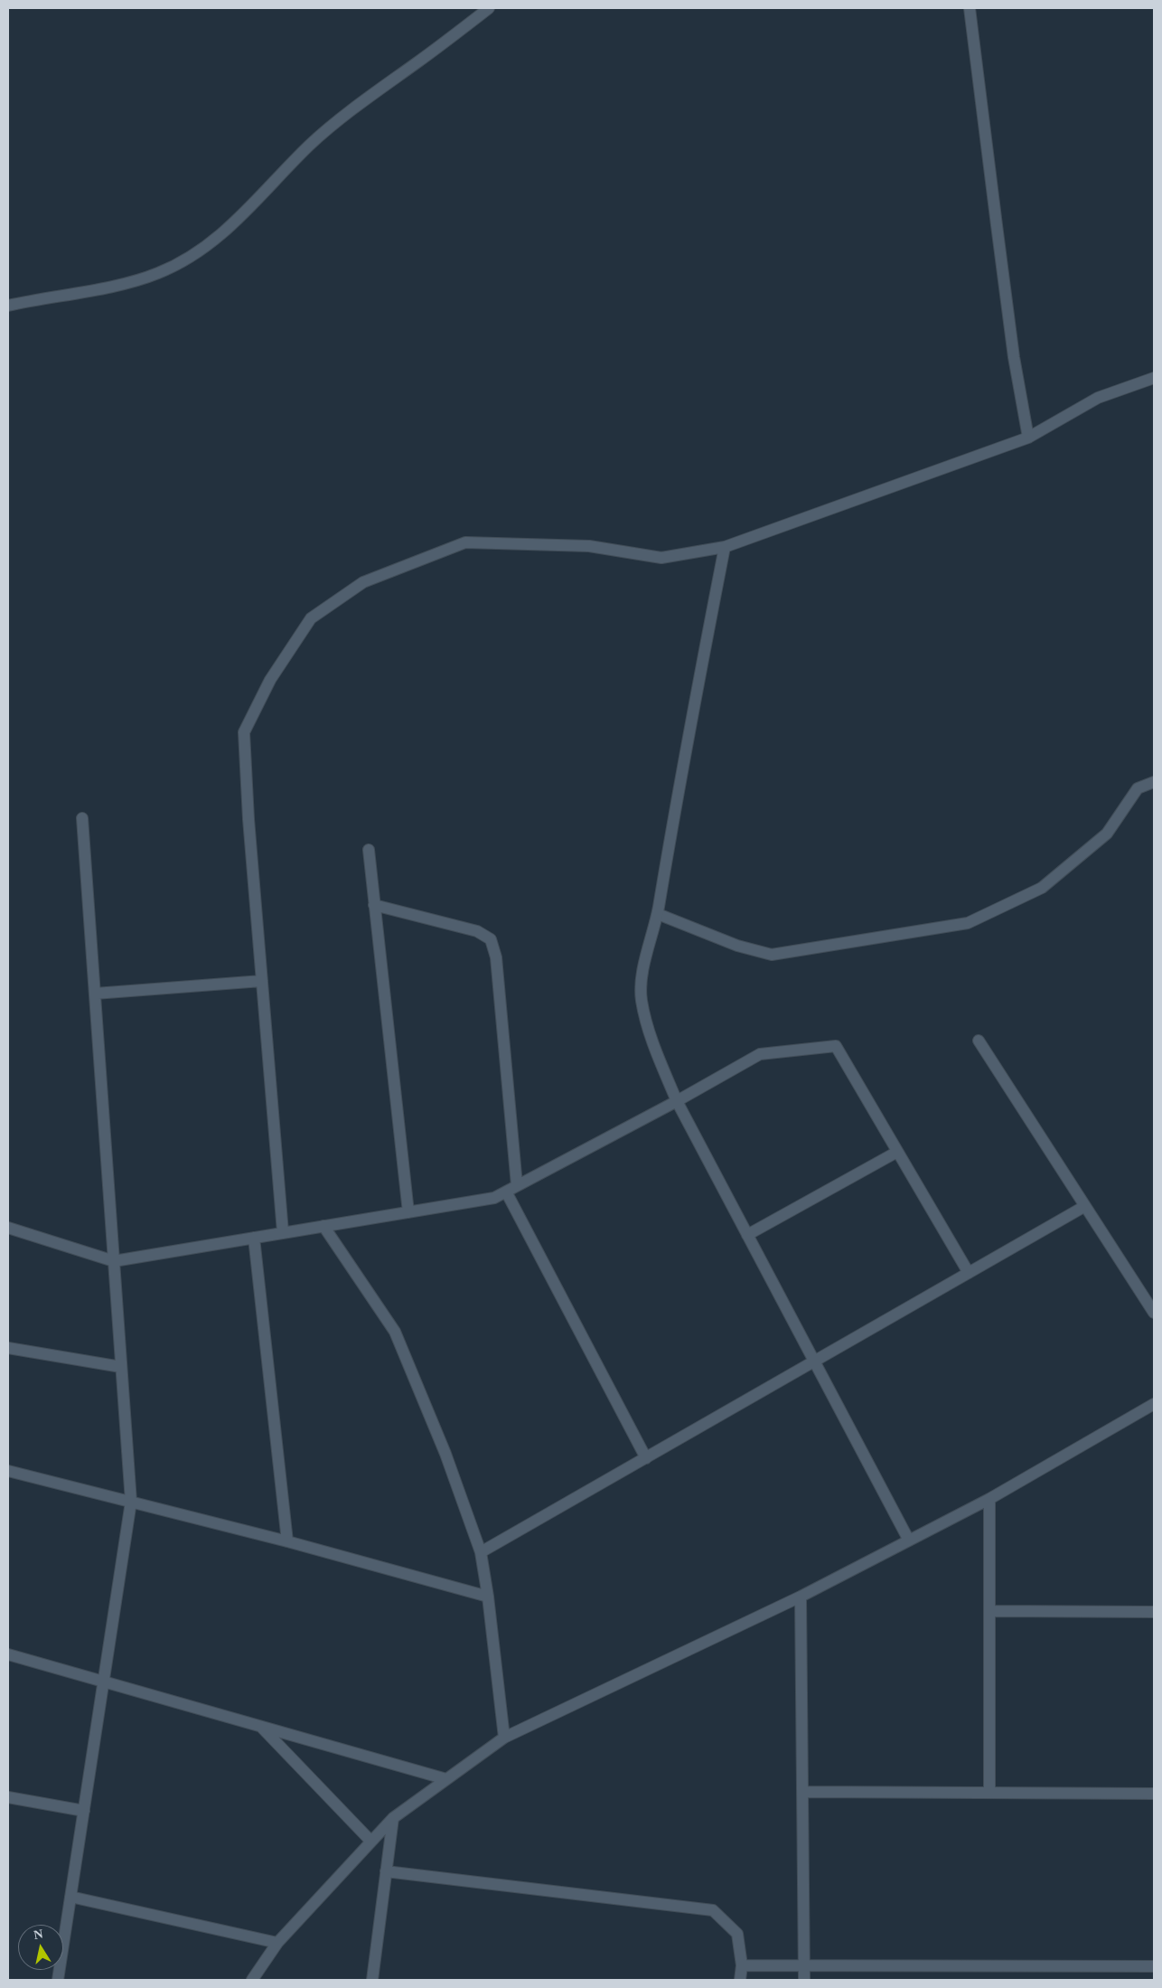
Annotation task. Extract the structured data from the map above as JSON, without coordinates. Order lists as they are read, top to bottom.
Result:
{
  "north": "top"
}
